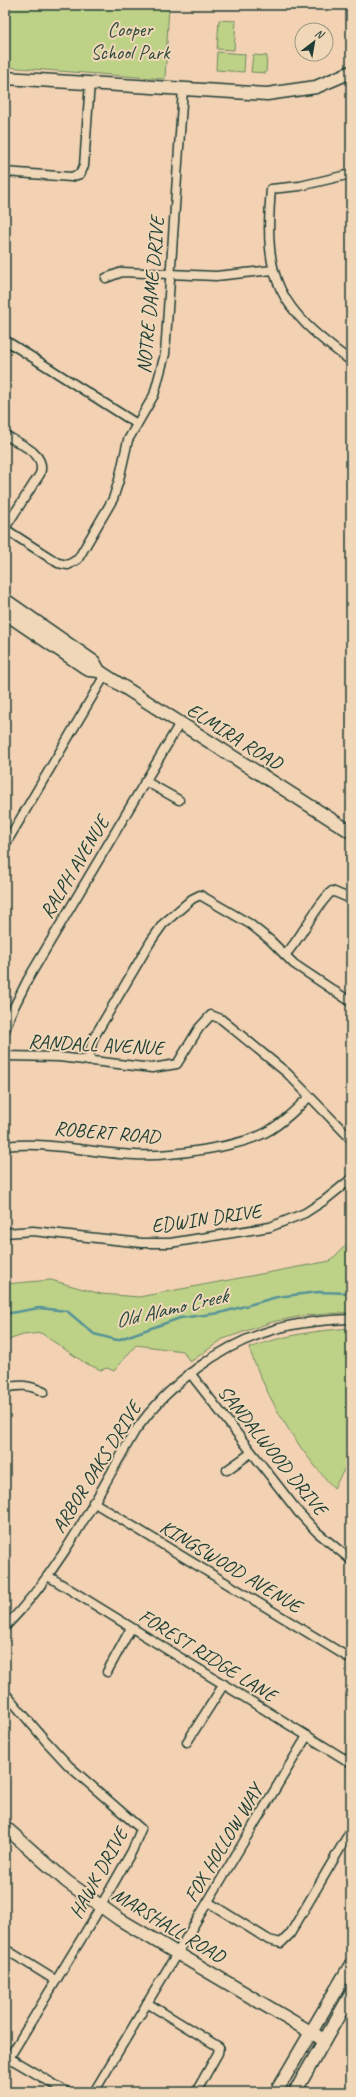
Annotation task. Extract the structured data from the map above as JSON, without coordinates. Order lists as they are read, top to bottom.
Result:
{
  "streets": {
    "main road": ["ELMIRA ROAD", "MARSHALL ROAD"],
    "street": [
      "NOTRE DAME DRIVE",
      "RALPH AVENUE",
      "RANDALL AVENUE",
      "ROBERT ROAD",
      "EDWIN DRIVE",
      "SANDALWOOD DRIVE",
      "ARBOR OAKS DRIVE",
      "KINGSWOOD AVENUE",
      "FOREST RIDGE LANE",
      "FOX HOLLOW WAY",
      "HAWK DRIVE"
    ]
  },
  "crossings": [
    ["ELMIRA ROAD", "RALPH AVENUE"],
    ["RANDALL AVENUE", "ROBERT ROAD"],
    ["SANDALWOOD DRIVE", "ARBOR OAKS DRIVE"],
    ["ARBOR OAKS DRIVE", "KINGSWOOD AVENUE"],
    ["ARBOR OAKS DRIVE", "FOREST RIDGE LANE"],
    ["FOREST RIDGE LANE", "FOX HOLLOW WAY"],
    ["FOX HOLLOW WAY", "MARSHALL ROAD"],
    ["HAWK DRIVE", "MARSHALL ROAD"]
  ],
  "water": ["Old Alamo Creek"],
  "parks": ["Cooper School Park"],
  "north": "top right"
}
